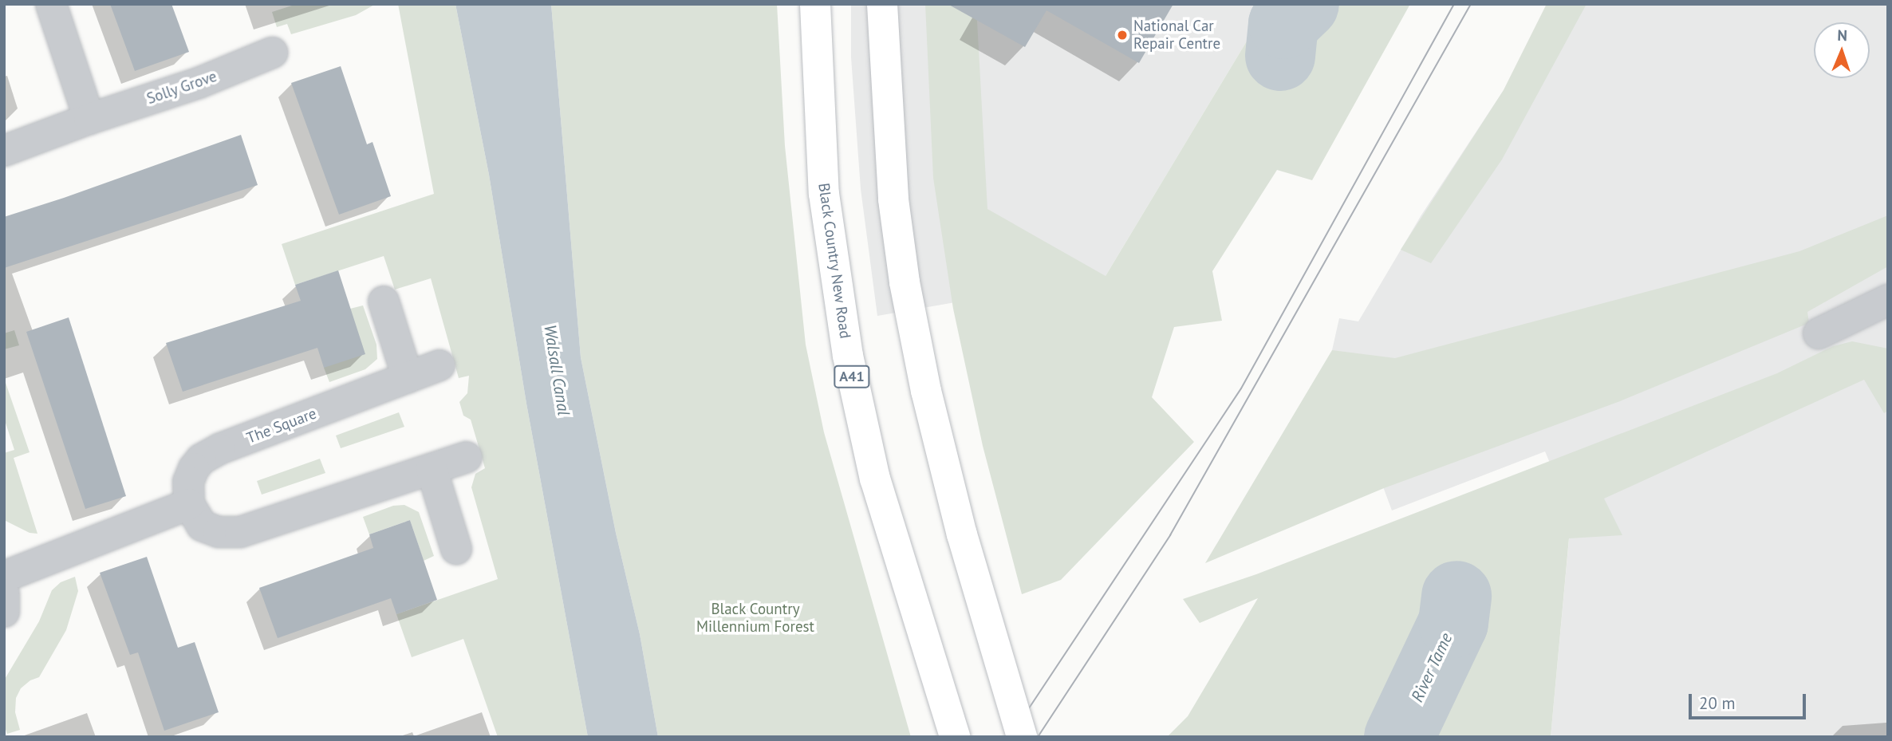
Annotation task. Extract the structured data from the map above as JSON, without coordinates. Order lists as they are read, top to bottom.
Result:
{
  "streets": {
    "highway": ["Black Country New Road", "A41"],
    "street": ["Solly Grove", "The Square"]
  },
  "water": ["Walsall Canal", "River Tame"],
  "parks": ["Black Country Millennium Forest"],
  "places": ["National Car Repair Centre"],
  "scale_bar": "20 m",
  "north": "top"
}
